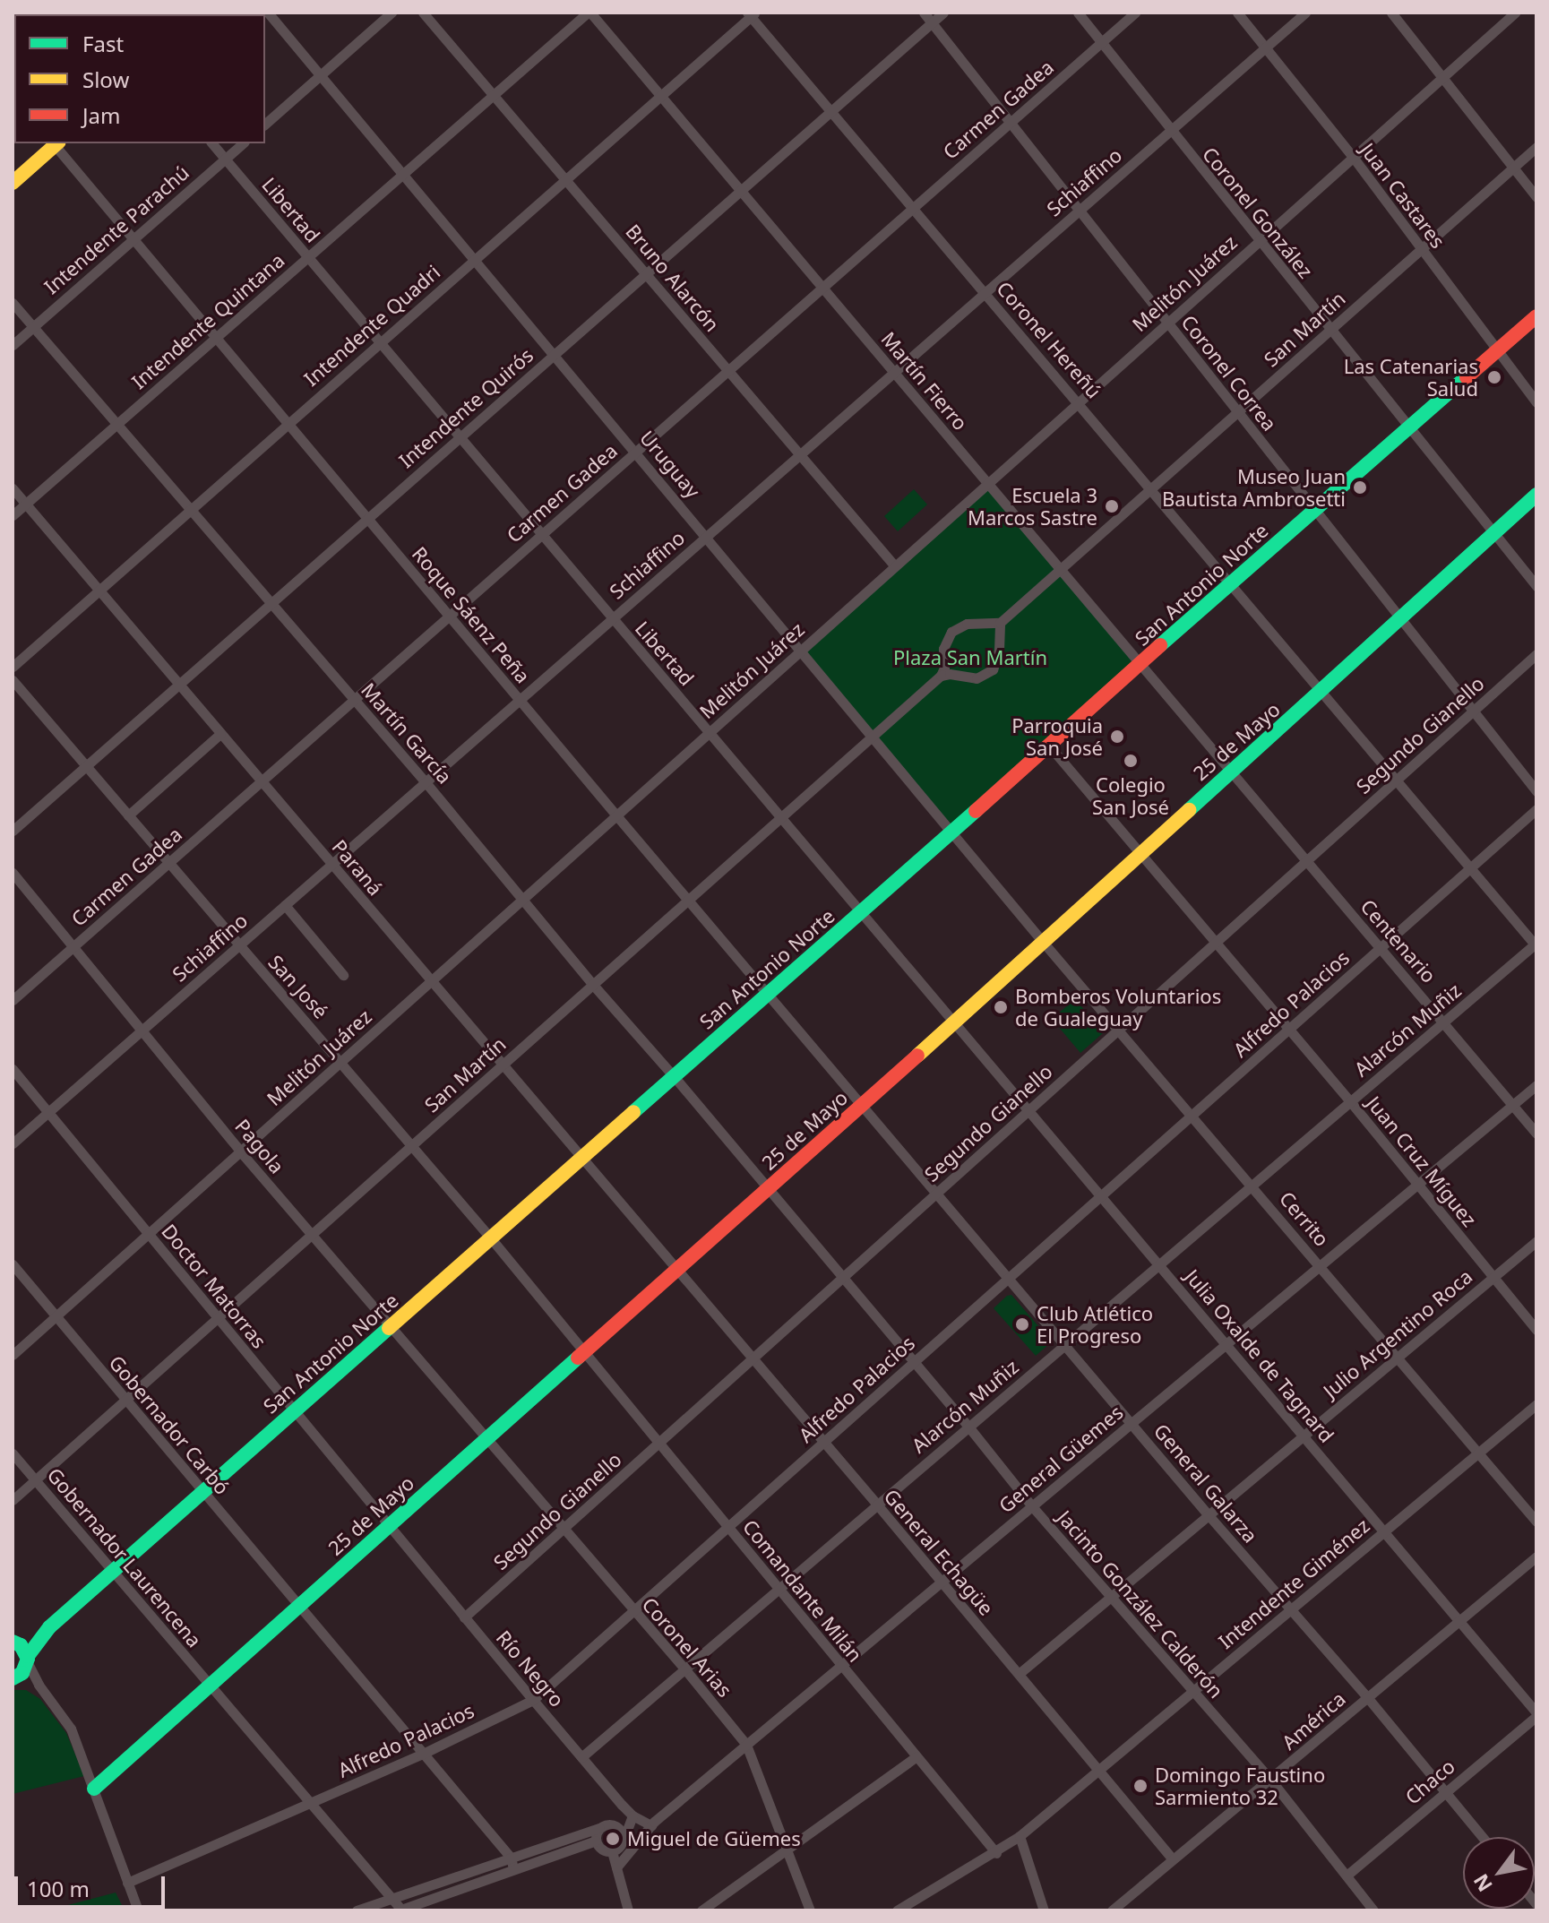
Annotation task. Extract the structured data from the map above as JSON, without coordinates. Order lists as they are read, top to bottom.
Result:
{
  "streets": {
    "main road": ["San Antonio Norte", "25 de Mayo"],
    "street": [
      "Carmen Gadea",
      "Schiaffino",
      "Juan Castares",
      "Libertad",
      "Coronel González",
      "Intendente Parachú",
      "Bruno Alarcón",
      "Melitón Juárez",
      "Intendente Quintana",
      "Intendente Quadri",
      "San Martín",
      "Coronel Hereñú",
      "Coronel Correa",
      "Martín Fierro",
      "Intendente Quirós",
      "Uruguay",
      "Roque Sáenz Peña",
      "Martín García",
      "Segundo Gianello",
      "Paraná",
      "Centenario",
      "San José",
      "Alfredo Palacios",
      "Alarcón Muñiz",
      "Pagola",
      "Juan Cruz Míguez",
      "Cerrito",
      "Doctor Matorras",
      "Julio Argentino Roca",
      "Julia Oxalde de Tagnard",
      "Gobernador Carbó",
      "General Güemes",
      "General Galarza",
      "General Echagüe",
      "Gobernador Laurencena",
      "Intendente Giménez",
      "Comandante Milán",
      "Jacinto González Calderón",
      "Coronel Arias",
      "Río Negro",
      "América",
      "Chaco"
    ]
  },
  "crossings": [
    ["Carmen Gadea", "Libertad"],
    ["Carmen Gadea", "Coronel González"],
    ["Carmen Gadea", "Bruno Alarcón"],
    ["Carmen Gadea", "Coronel Hereñú"],
    ["Carmen Gadea", "Coronel Correa"],
    ["Carmen Gadea", "Martín Fierro"],
    ["Carmen Gadea", "Uruguay"],
    ["Carmen Gadea", "Roque Sáenz Peña"],
    ["Carmen Gadea", "Martín García"],
    ["Carmen Gadea", "Paraná"],
    ["Carmen Gadea", "San José"],
    ["Carmen Gadea", "Pagola"],
    ["Schiaffino", "Juan Castares"],
    ["Schiaffino", "Libertad"],
    ["Schiaffino", "Coronel González"],
    ["Schiaffino", "Bruno Alarcón"],
    ["Schiaffino", "Coronel Hereñú"],
    ["Schiaffino", "Coronel Correa"],
    ["Schiaffino", "Martín Fierro"],
    ["Schiaffino", "Uruguay"],
    ["Schiaffino", "Roque Sáenz Peña"],
    ["Schiaffino", "Martín García"],
    ["Schiaffino", "Paraná"],
    ["Schiaffino", "San José"],
    ["Schiaffino", "Pagola"],
    ["Schiaffino", "Doctor Matorras"],
    ["Juan Castares", "Melitón Juárez"],
    ["Juan Castares", "San Martín"],
    ["Juan Castares", "San Antonio Norte"],
    ["Libertad", "Intendente Parachú"],
    ["Libertad", "Melitón Juárez"],
    ["Libertad", "Intendente Quintana"],
    ["Libertad", "Intendente Quadri"],
    ["Libertad", "San Martín"],
    ["Libertad", "Intendente Quirós"],
    ["Libertad", "San Antonio Norte"],
    ["Libertad", "25 de Mayo"],
    ["Libertad", "Julia Oxalde de Tagnard"],
    ["Coronel González", "Melitón Juárez"],
    ["Coronel González", "San Martín"],
    ["Coronel González", "San Antonio Norte"],
    ["Coronel González", "25 de Mayo"],
    ["Intendente Parachú", "Roque Sáenz Peña"],
    ["Intendente Parachú", "Martín García"],
    ["Bruno Alarcón", "Melitón Juárez"],
    ["Bruno Alarcón", "Intendente Quintana"],
    ["Bruno Alarcón", "Intendente Quadri"],
    ["Bruno Alarcón", "Intendente Quirós"],
    ["Melitón Juárez", "Coronel Hereñú"],
    ["Melitón Juárez", "Coronel Correa"],
    ["Melitón Juárez", "Martín Fierro"],
    ["Melitón Juárez", "Uruguay"],
    ["Melitón Juárez", "Roque Sáenz Peña"],
    ["Melitón Juárez", "Martín García"],
    ["Melitón Juárez", "Paraná"],
    ["Melitón Juárez", "San José"],
    ["Melitón Juárez", "Pagola"],
    ["Melitón Juárez", "Doctor Matorras"],
    ["Melitón Juárez", "Gobernador Carbó"],
    ["Intendente Quintana", "Martín Fierro"],
    ["Intendente Quintana", "Uruguay"],
    ["Intendente Quintana", "Roque Sáenz Peña"],
    ["Intendente Quintana", "Martín García"],
    ["Intendente Quintana", "Paraná"],
    ["Intendente Quadri", "Coronel Hereñú"],
    ["Intendente Quadri", "Martín Fierro"],
    ["Intendente Quadri", "Uruguay"],
    ["Intendente Quadri", "Roque Sáenz Peña"],
    ["Intendente Quadri", "Martín García"],
    ["Intendente Quadri", "Paraná"],
    ["San Martín", "Coronel Hereñú"],
    ["San Martín", "Coronel Correa"],
    ["San Martín", "Martín Fierro"],
    ["San Martín", "Uruguay"],
    ["San Martín", "Roque Sáenz Peña"],
    ["San Martín", "Martín García"],
    ["San Martín", "Paraná"],
    ["San Martín", "San José"],
    ["San Martín", "Pagola"],
    ["San Martín", "Doctor Matorras"],
    ["San Martín", "Gobernador Carbó"],
    ["San Martín", "Gobernador Laurencena"],
    ["Coronel Hereñú", "Intendente Quirós"],
    ["Coronel Hereñú", "San Antonio Norte"],
    ["Coronel Hereñú", "Segundo Gianello"],
    ["Coronel Hereñú", "25 de Mayo"],
    ["Coronel Hereñú", "Alfredo Palacios"],
    ["Coronel Hereñú", "Alarcón Muñiz"],
    ["Coronel Correa", "Intendente Quirós"],
    ["Coronel Correa", "San Antonio Norte"],
    ["Coronel Correa", "Segundo Gianello"],
    ["Coronel Correa", "25 de Mayo"],
    ["Martín Fierro", "Intendente Quirós"],
    ["Martín Fierro", "San Antonio Norte"],
    ["Martín Fierro", "25 de Mayo"],
    ["Martín Fierro", "Centenario"],
    ["Intendente Quirós", "Uruguay"],
    ["Intendente Quirós", "Roque Sáenz Peña"],
    ["Intendente Quirós", "Martín García"],
    ["Intendente Quirós", "Paraná"],
    ["Intendente Quirós", "San José"],
    ["Uruguay", "San Antonio Norte"],
    ["Uruguay", "25 de Mayo"],
    ["Uruguay", "Cerrito"],
    ["San Antonio Norte", "Roque Sáenz Peña"],
    ["San Antonio Norte", "Martín García"],
    ["San Antonio Norte", "Paraná"],
    ["San Antonio Norte", "San José"],
    ["San Antonio Norte", "Pagola"],
    ["San Antonio Norte", "Doctor Matorras"],
    ["San Antonio Norte", "Gobernador Carbó"],
    ["San Antonio Norte", "Gobernador Laurencena"],
    ["Roque Sáenz Peña", "25 de Mayo"],
    ["Roque Sáenz Peña", "General Galarza"],
    ["Martín García", "25 de Mayo"],
    ["Martín García", "Jacinto González Calderón"],
    ["Segundo Gianello", "Centenario"],
    ["Segundo Gianello", "Juan Cruz Míguez"],
    ["Segundo Gianello", "Cerrito"],
    ["Segundo Gianello", "Julia Oxalde de Tagnard"],
    ["Segundo Gianello", "General Galarza"],
    ["Segundo Gianello", "General Echagüe"],
    ["Segundo Gianello", "Comandante Milán"],
    ["Segundo Gianello", "Jacinto González Calderón"],
    ["Segundo Gianello", "Coronel Arias"],
    ["Segundo Gianello", "Río Negro"],
    ["25 de Mayo", "Paraná"],
    ["25 de Mayo", "Centenario"],
    ["25 de Mayo", "San José"],
    ["25 de Mayo", "Pagola"],
    ["25 de Mayo", "Juan Cruz Míguez"],
    ["25 de Mayo", "Cerrito"],
    ["25 de Mayo", "Doctor Matorras"],
    ["25 de Mayo", "Julia Oxalde de Tagnard"],
    ["25 de Mayo", "Gobernador Carbó"],
    ["25 de Mayo", "General Galarza"],
    ["25 de Mayo", "General Echagüe"],
    ["25 de Mayo", "Gobernador Laurencena"],
    ["25 de Mayo", "Comandante Milán"],
    ["25 de Mayo", "Jacinto González Calderón"],
    ["25 de Mayo", "Coronel Arias"],
    ["25 de Mayo", "Río Negro"],
    ["Paraná", "General Echagüe"],
    ["Centenario", "Alfredo Palacios"],
    ["Centenario", "Alarcón Muñiz"],
    ["Centenario", "General Güemes"],
    ["San José", "Comandante Milán"],
    ["Alfredo Palacios", "Juan Cruz Míguez"],
    ["Alfredo Palacios", "Cerrito"],
    ["Alfredo Palacios", "Julia Oxalde de Tagnard"],
    ["Alfredo Palacios", "Gobernador Carbó"],
    ["Alfredo Palacios", "General Galarza"],
    ["Alfredo Palacios", "General Echagüe"],
    ["Alfredo Palacios", "Gobernador Laurencena"],
    ["Alfredo Palacios", "Comandante Milán"],
    ["Alfredo Palacios", "Jacinto González Calderón"],
    ["Alfredo Palacios", "Coronel Arias"],
    ["Alfredo Palacios", "Río Negro"],
    ["Alarcón Muñiz", "Juan Cruz Míguez"],
    ["Alarcón Muñiz", "Cerrito"],
    ["Alarcón Muñiz", "Julia Oxalde de Tagnard"],
    ["Alarcón Muñiz", "General Galarza"],
    ["Alarcón Muñiz", "General Echagüe"],
    ["Alarcón Muñiz", "Comandante Milán"],
    ["Alarcón Muñiz", "Jacinto González Calderón"],
    ["Alarcón Muñiz", "Coronel Arias"],
    ["Alarcón Muñiz", "Río Negro"],
    ["Pagola", "Coronel Arias"],
    ["Juan Cruz Míguez", "Julio Argentino Roca"],
    ["Juan Cruz Míguez", "General Güemes"],
    ["Cerrito", "Julio Argentino Roca"],
    ["Cerrito", "General Güemes"],
    ["Cerrito", "Intendente Giménez"],
    ["Doctor Matorras", "Río Negro"],
    ["Julio Argentino Roca", "Julia Oxalde de Tagnard"],
    ["Julio Argentino Roca", "General Galarza"],
    ["Julio Argentino Roca", "General Echagüe"],
    ["Julio Argentino Roca", "Jacinto González Calderón"],
    ["Julia Oxalde de Tagnard", "General Güemes"],
    ["Julia Oxalde de Tagnard", "Intendente Giménez"],
    ["Julia Oxalde de Tagnard", "América"],
    ["Julia Oxalde de Tagnard", "Chaco"],
    ["General Güemes", "General Galarza"],
    ["General Güemes", "General Echagüe"],
    ["General Güemes", "Comandante Milán"],
    ["General Güemes", "Jacinto González Calderón"],
    ["General Güemes", "Coronel Arias"],
    ["General Güemes", "Río Negro"],
    ["General Galarza", "Intendente Giménez"],
    ["General Galarza", "América"],
    ["General Galarza", "Chaco"],
    ["General Echagüe", "Intendente Giménez"],
    ["General Echagüe", "América"],
    ["Intendente Giménez", "Comandante Milán"],
    ["Intendente Giménez", "Jacinto González Calderón"],
    ["Jacinto González Calderón", "América"],
    ["Jacinto González Calderón", "Chaco"]
  ],
  "parks": ["Plaza San Martín"],
  "places": [
    "Las Catenarias Salud",
    "Museo Juan Bautista Ambrosetti",
    "Escuela 3 Marcos Sastre",
    "Parroquia San José",
    "Colegio San José",
    "Bomberos Voluntarios de Gualeguay",
    "Club Atlético El Progreso",
    "Domingo Faustino Sarmiento 32",
    "Miguel de Güemes"
  ],
  "legend": ["Fast", "Slow", "Jam"],
  "scale_bar": "100 m",
  "north": "bottom left"
}
